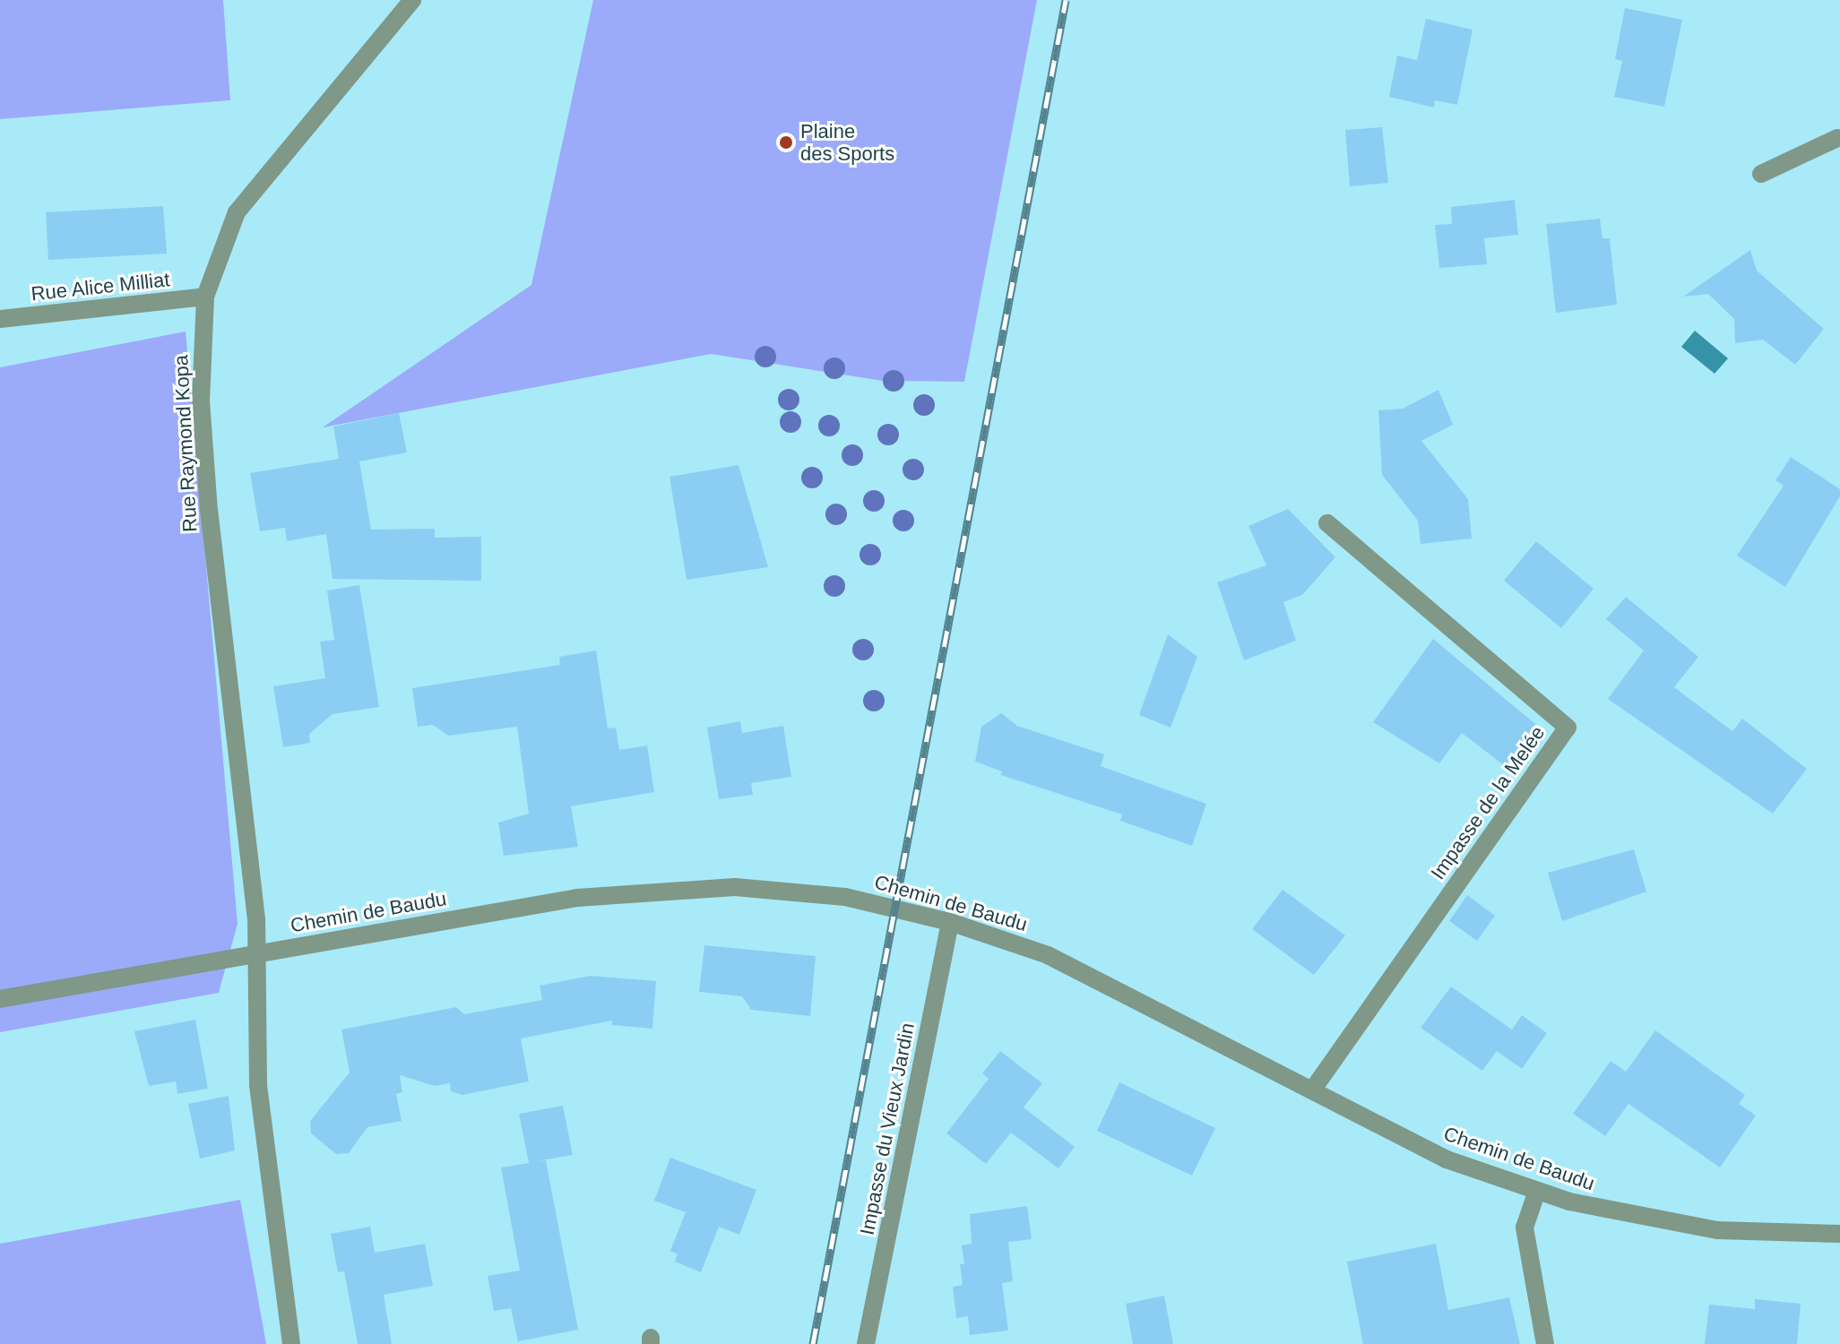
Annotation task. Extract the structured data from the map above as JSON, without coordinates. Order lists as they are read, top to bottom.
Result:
{
  "streets": {
    "street": [
      "Rue Alice Milliat",
      "Rue Raymond Kopa",
      "Impasse de la Melée",
      "Chemin de Baudu",
      "Impasse du Vieux Jardin"
    ]
  },
  "crossings": [
    ["Rue Alice Milliat", "Rue Raymond Kopa"],
    ["Rue Raymond Kopa", "Chemin de Baudu"],
    ["Impasse de la Melée", "Chemin de Baudu"],
    ["Chemin de Baudu", "Impasse du Vieux Jardin"]
  ],
  "places": ["Plaine des Sports"]
}
